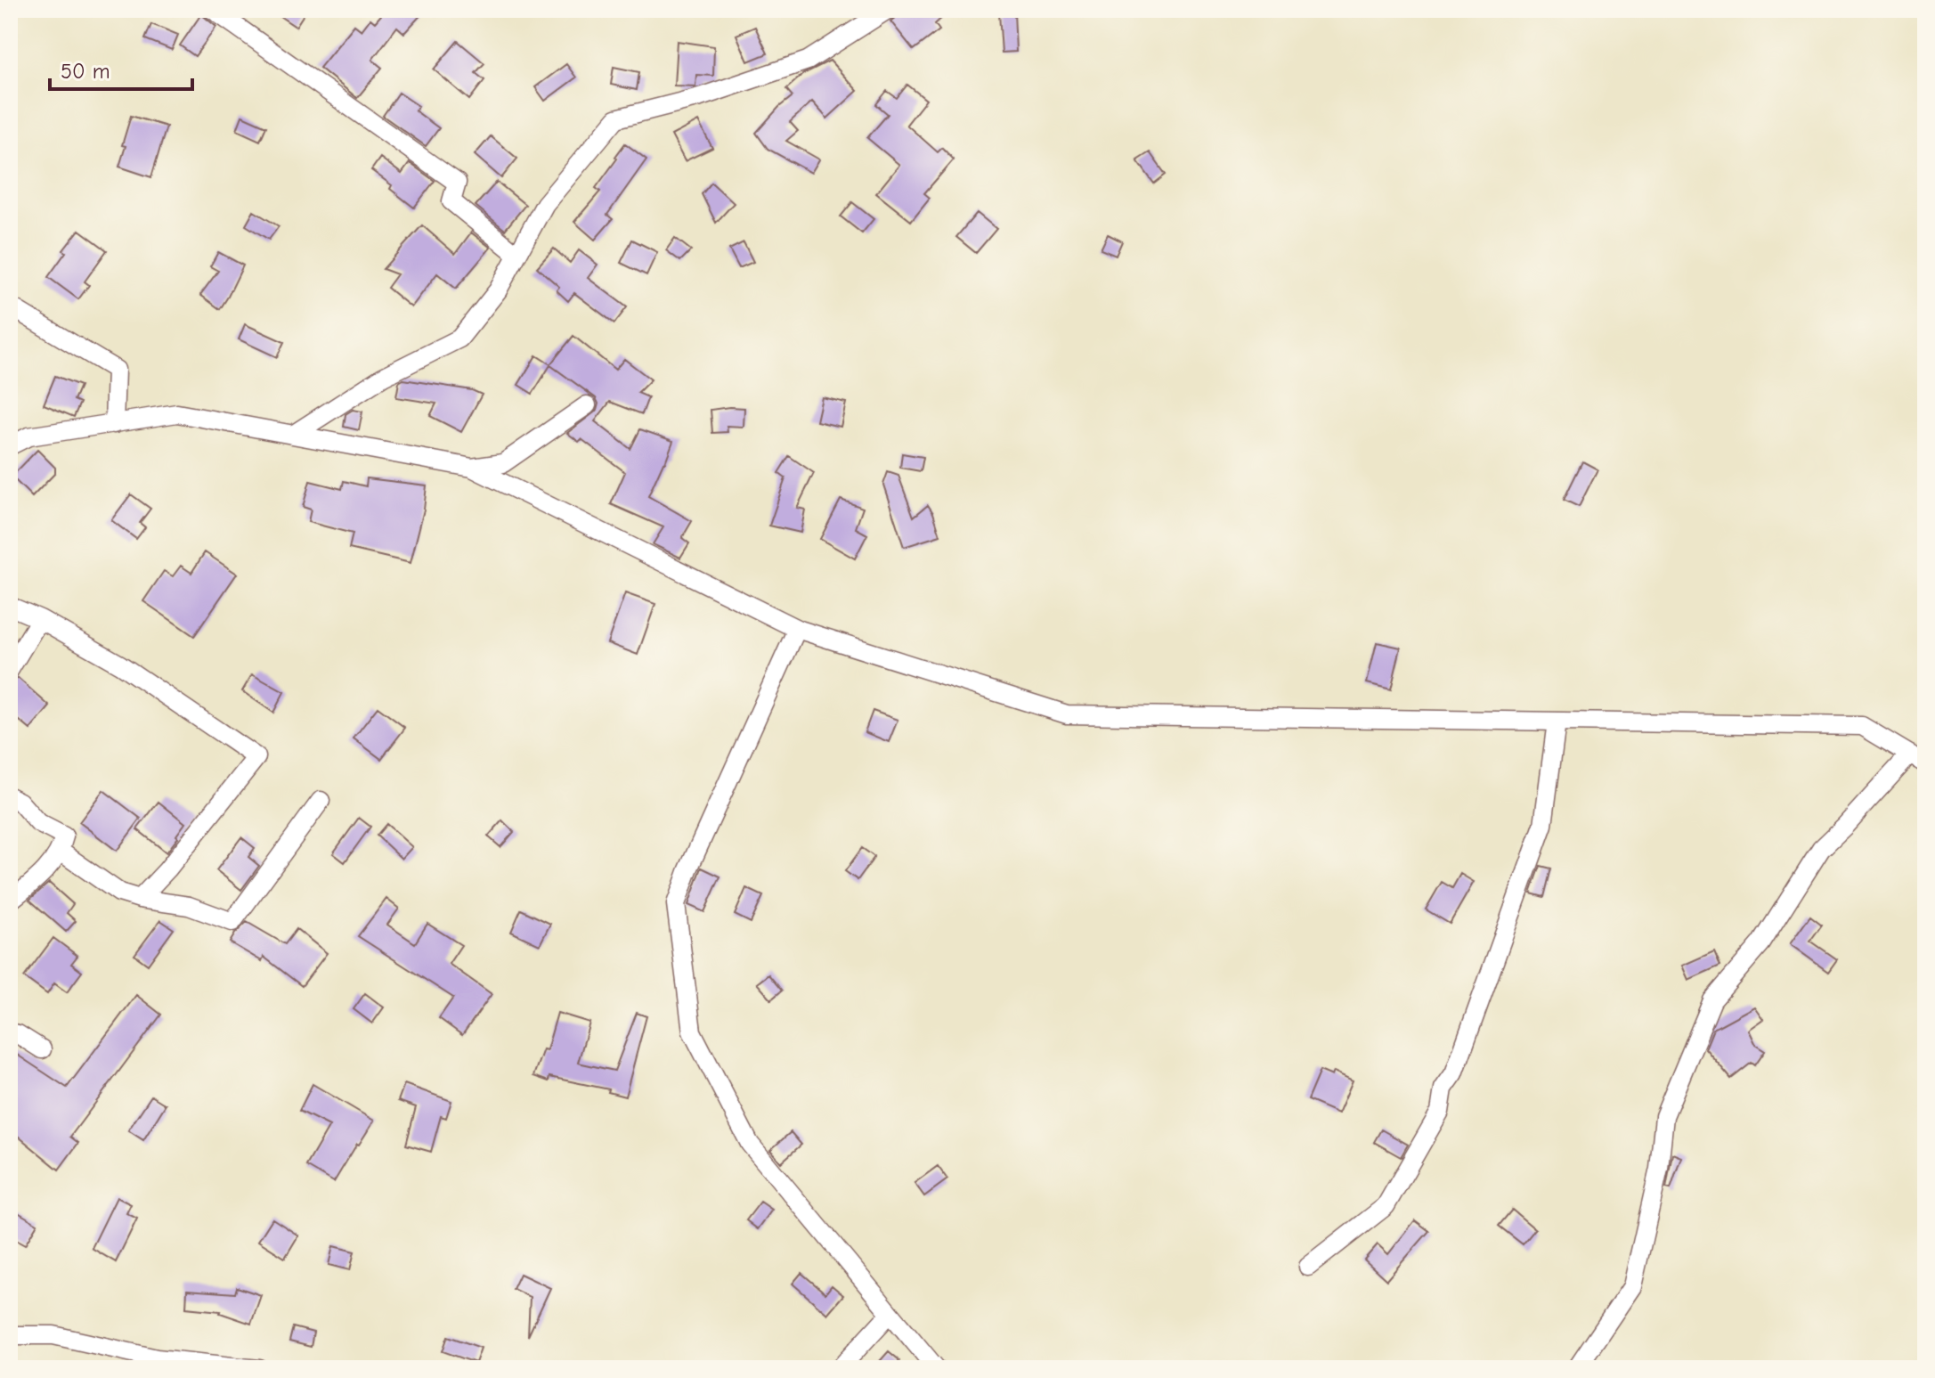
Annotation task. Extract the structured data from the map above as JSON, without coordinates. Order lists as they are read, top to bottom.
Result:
{
  "scale_bar": "50 m"
}
